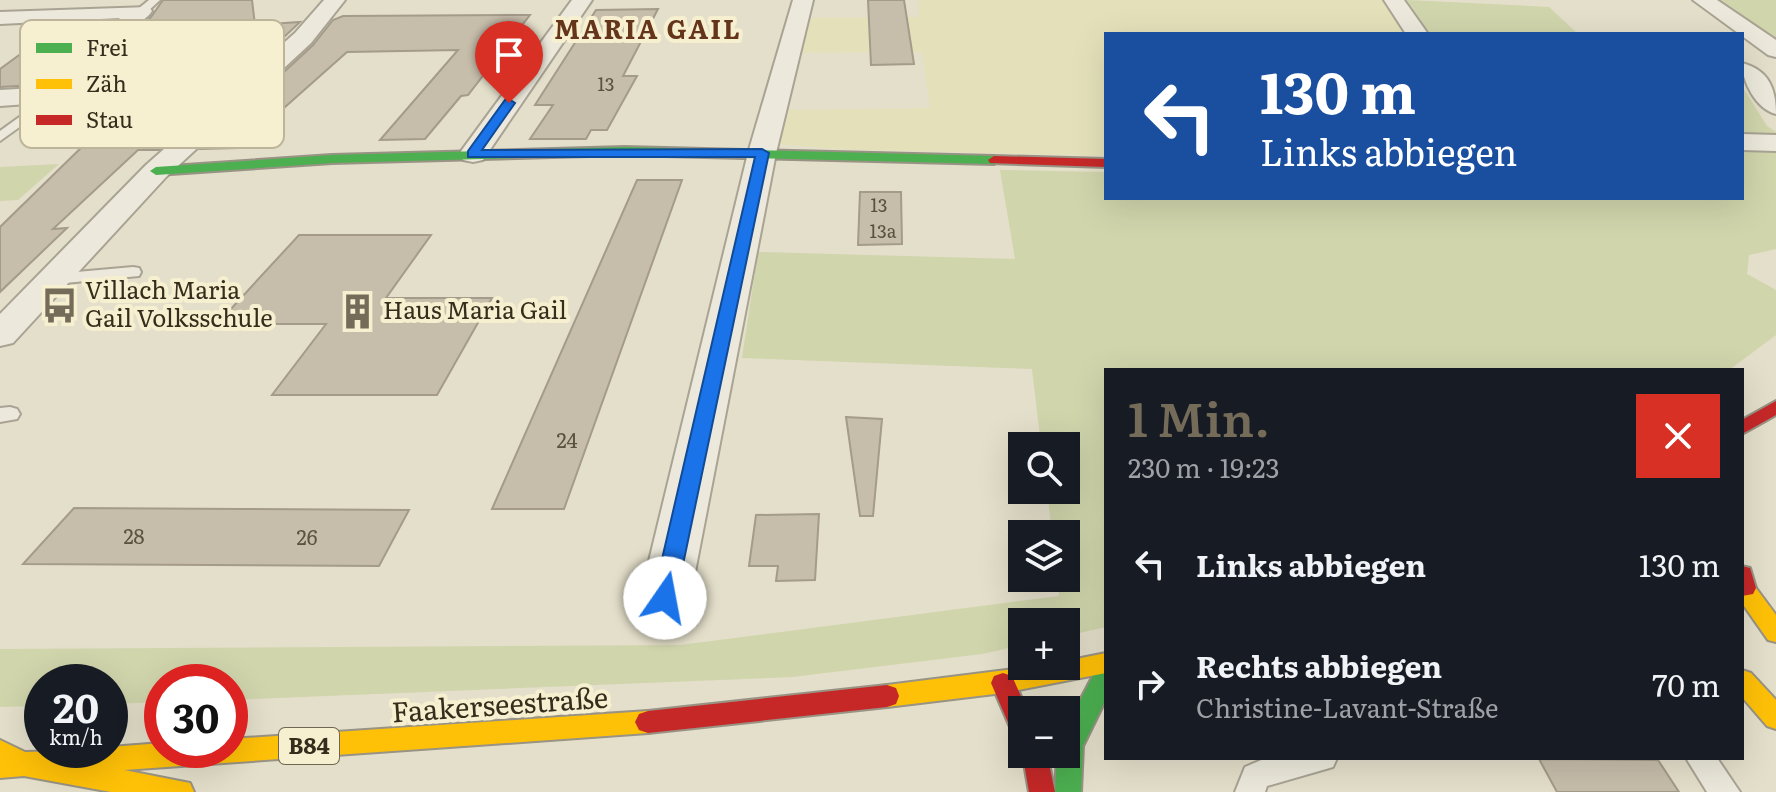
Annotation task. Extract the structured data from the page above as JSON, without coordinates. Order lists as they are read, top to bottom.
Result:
{
  "streets": {
    "main road": ["Faakerseestraße", "B84"]
  },
  "crossings": [
    ["Faakerseestraße", "B84"]
  ],
  "districts": ["MARIA GAIL"],
  "places": {
    "bus stop": ["Villach Maria Gail Volksschule"],
    "building": ["Haus Maria Gail"]
  },
  "house_numbers": [
    "13",
    "13",
    "13a",
    "24",
    "28",
    "26"
  ],
  "legend": ["Frei", "Zäh", "Stau"],
  "page": {
    "turn": ["130 m", "Links abbiegen"],
    "heading": ["1 Min.", "230 m · 19:23"],
    "map_buttons": ["+", "−"],
    "list": [
      {
        "name": "Links abbiegen",
        "value": "130 m"
      },
      {
        "name": "Rechts abbiegen",
        "note": "Christine-Lavant-Straße",
        "value": "70 m"
      }
    ],
    "speed": "20 km/h",
    "limit": "30"
  }
}
